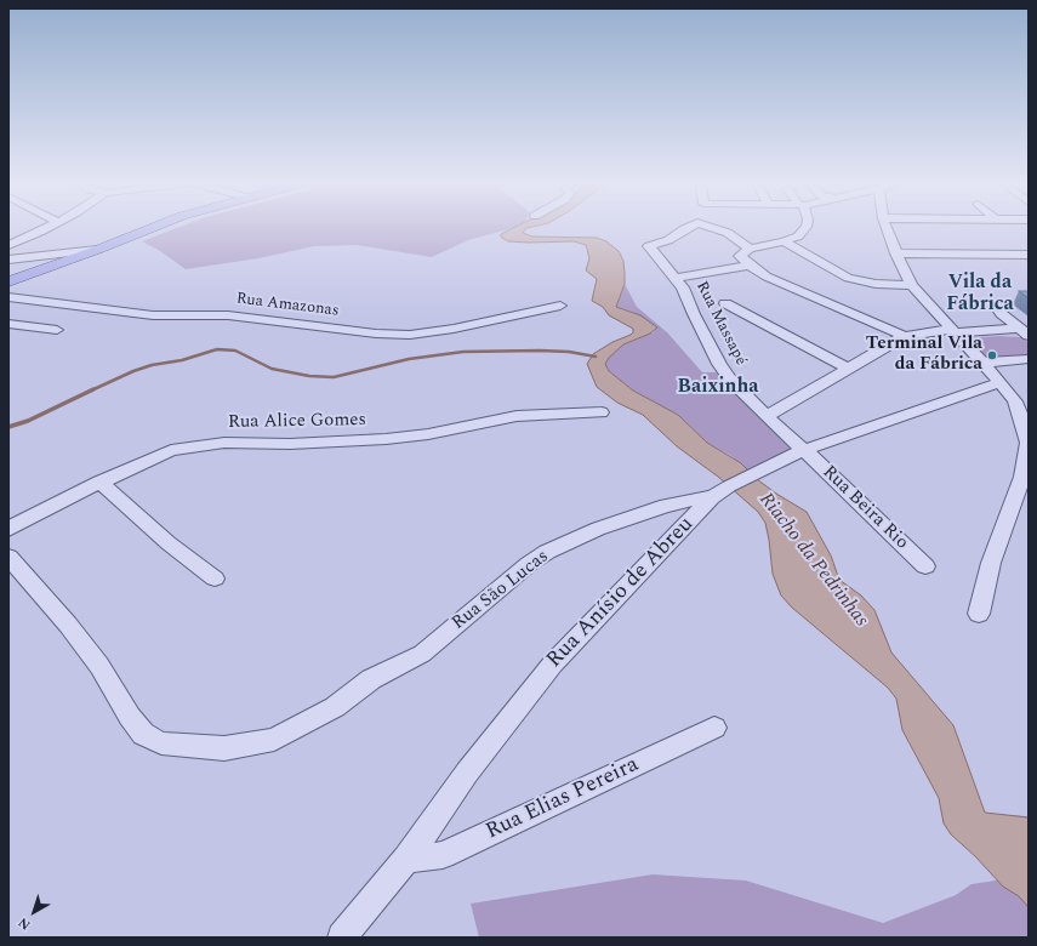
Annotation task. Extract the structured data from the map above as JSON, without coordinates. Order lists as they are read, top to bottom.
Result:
{
  "streets": {
    "street": [
      "Rua Amazonas",
      "Rua Massapé",
      "Rua Alice Gomes",
      "Rua Beira Rio",
      "Rua São Lucas",
      "Rua Anísio de Abreu",
      "Rua Elias Pereira"
    ]
  },
  "crossings": [
    ["Rua Massapé", "Rua Beira Rio"],
    ["Rua Massapé", "Rua Anísio de Abreu"],
    ["Rua Beira Rio", "Rua Anísio de Abreu"],
    ["Rua São Lucas", "Rua Anísio de Abreu"],
    ["Rua Anísio de Abreu", "Rua Elias Pereira"]
  ],
  "districts": ["Vila da Fábrica", "Baixinha"],
  "water": ["Riacho da Pedrinhas"],
  "places": ["Terminal Vila da Fábrica"],
  "north": "bottom left"
}
